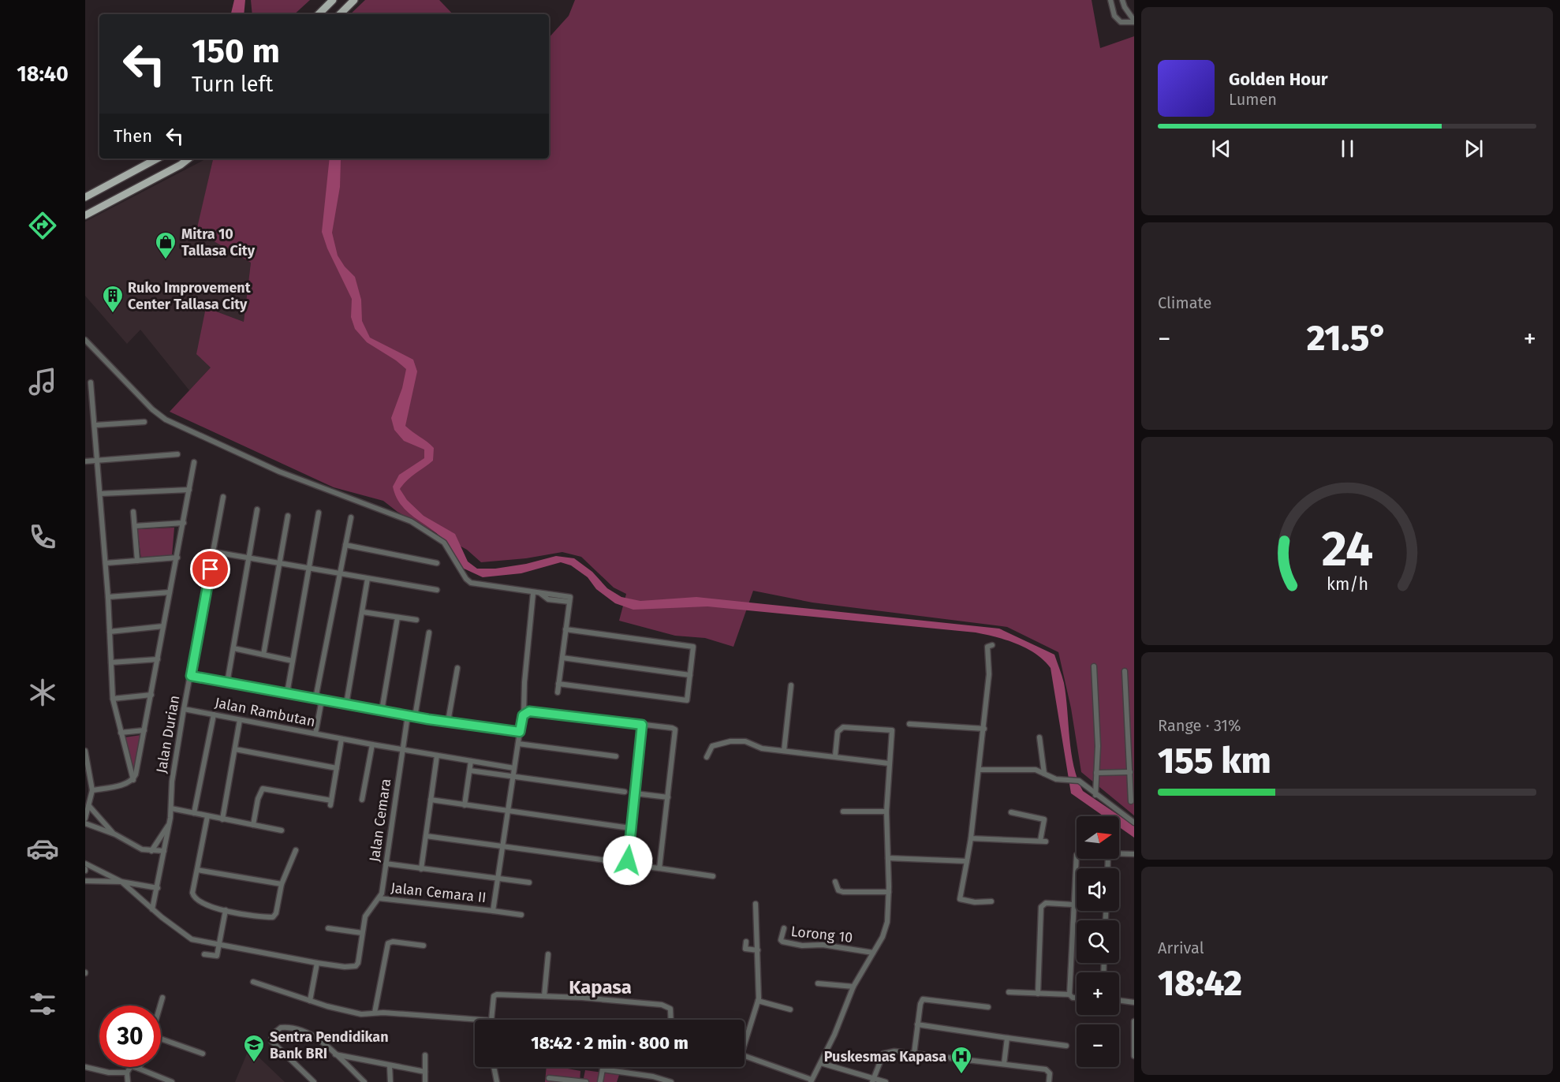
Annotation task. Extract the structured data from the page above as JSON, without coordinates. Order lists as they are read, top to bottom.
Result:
{
  "streets": {
    "street": [
      "Jalan Rambutan",
      "Jalan Durian",
      "Jalan Cemara",
      "Jalan Cemara II",
      "Lorong 10"
    ]
  },
  "crossings": [
    ["Jalan Rambutan", "Jalan Durian"],
    ["Jalan Rambutan", "Jalan Cemara"],
    ["Jalan Cemara", "Jalan Cemara II"]
  ],
  "districts": ["Kapasa"],
  "places": {
    "shop": ["Mitra 10 Tallasa City"],
    "building": ["Ruko Improvement Center Tallasa City"],
    "school or university": ["Sentra Pendidikan Bank BRI"],
    "hospital": ["Puskesmas Kapasa"]
  },
  "north": "right",
  "page": {
    "tabs": "18:40",
    "turn": ["150 m", "Turn left"],
    "song": ["Golden Hour", "Lumen"],
    "then": "Then",
    "tile": [
      "Climate",
      ["Range · 31%", "155 km"],
      ["Arrival", "18:42"]
    ],
    "heat": ["−", "21.5°", "+"],
    "map_buttons": ["+", "−"],
    "limit": "30",
    "trip": "18:42 · 2 min · 800 m",
    "gauge": ["24", "km/h"]
  }
}
